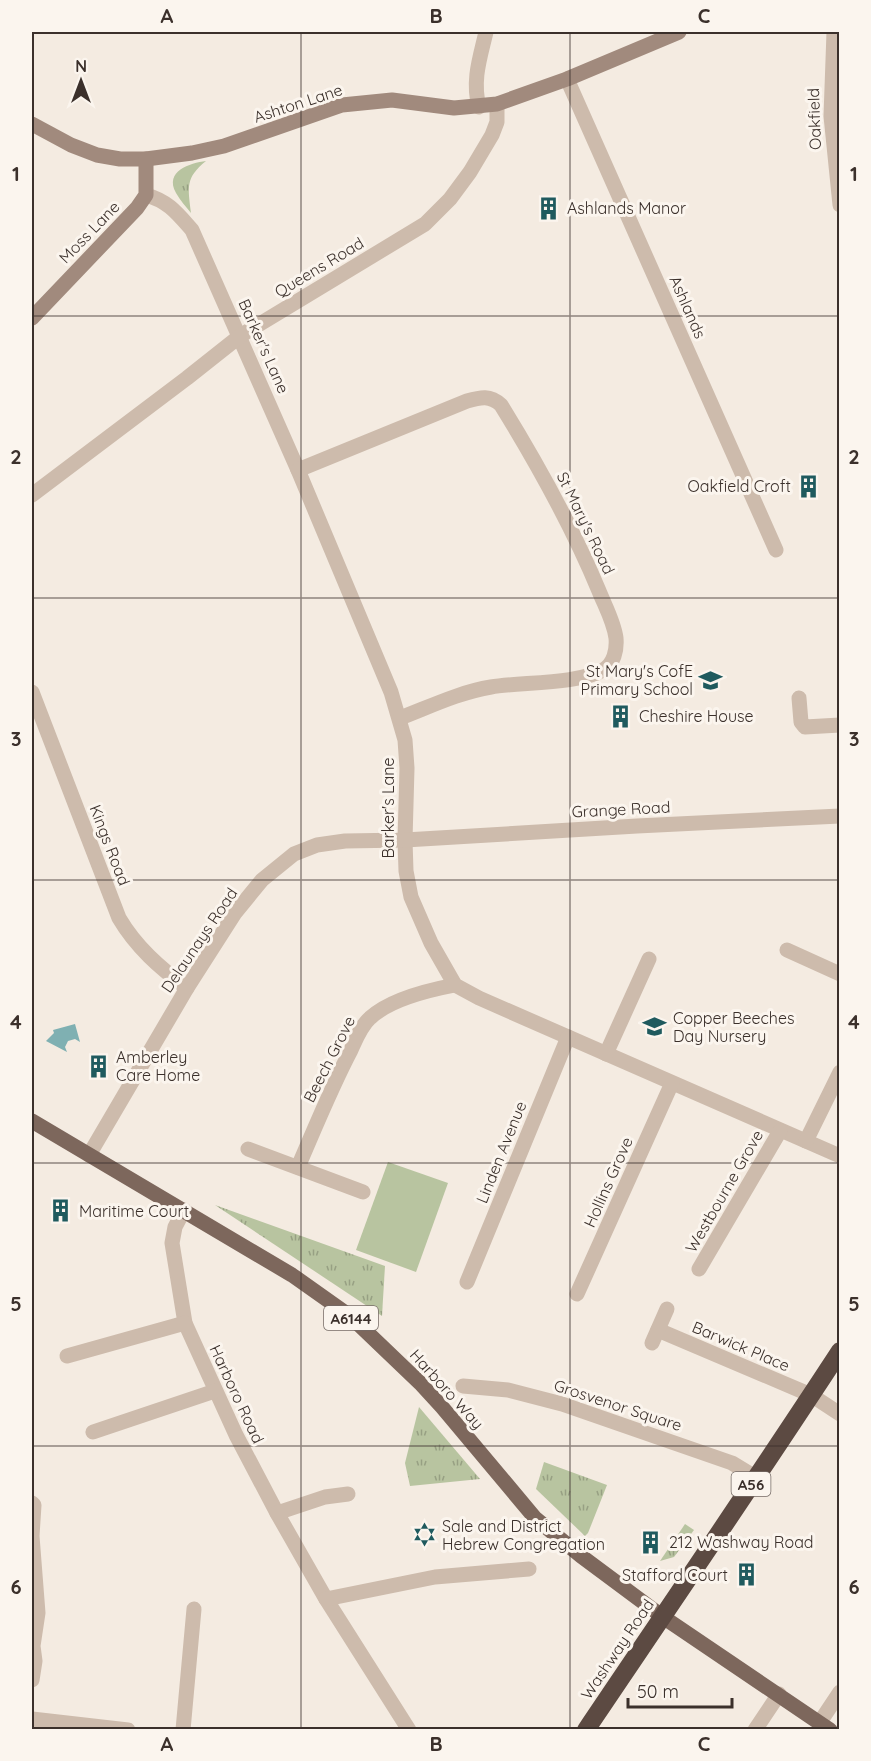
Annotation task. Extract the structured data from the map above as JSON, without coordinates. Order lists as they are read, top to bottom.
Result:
{
  "streets": {
    "highway": ["A56", "Washway Road"],
    "main road": [
      "Ashton Lane",
      "Moss Lane",
      "A6144",
      "Harboro Way"
    ],
    "street": [
      "Oakfield",
      "Queens Road",
      "Ashlands",
      "Barker's Lane",
      "St Mary's Road",
      "Grange Road",
      "Kings Road",
      "Delaunays Road",
      "Beech Grove",
      "Linden Avenue",
      "Hollins Grove",
      "Westbourne Grove",
      "Barwick Place",
      "Harboro Road",
      "Grosvenor Square"
    ]
  },
  "crossings": [
    ["Ashton Lane", "Queens Road"],
    ["Ashton Lane", "Ashlands"],
    ["Moss Lane", "Barker's Lane"],
    ["Queens Road", "Barker's Lane"],
    ["Barker's Lane", "St Mary's Road"],
    ["Barker's Lane", "Grange Road"],
    ["Barker's Lane", "Delaunays Road"],
    ["Barker's Lane", "Beech Grove"],
    ["Grange Road", "Delaunays Road"],
    ["Kings Road", "Delaunays Road"],
    ["Delaunays Road", "A6144"],
    ["A6144", "Harboro Way"],
    ["A6144", "Harboro Road"],
    ["A6144", "Washway Road"],
    ["Barwick Place", "Washway Road"],
    ["Harboro Way", "Harboro Road"],
    ["Harboro Way", "Washway Road"],
    ["Grosvenor Square", "Washway Road"]
  ],
  "places": {
    "building": [
      "Ashlands Manor",
      "Oakfield Croft",
      "Cheshire House",
      "Amberley Care Home",
      "Maritime Court",
      "212 Washway Road",
      "Stafford Court"
    ],
    "school or university": ["St Mary's CofE Primary School", "Copper Beeches Day Nursery"],
    "synagogue": ["Sale and District Hebrew Congregation"]
  },
  "scale_bar": "50 m",
  "north": "top",
  "grid": {
    "columns": ["A", "B", "C"],
    "rows": [
      "1",
      "2",
      "3",
      "4",
      "5",
      "6"
    ]
  }
}
